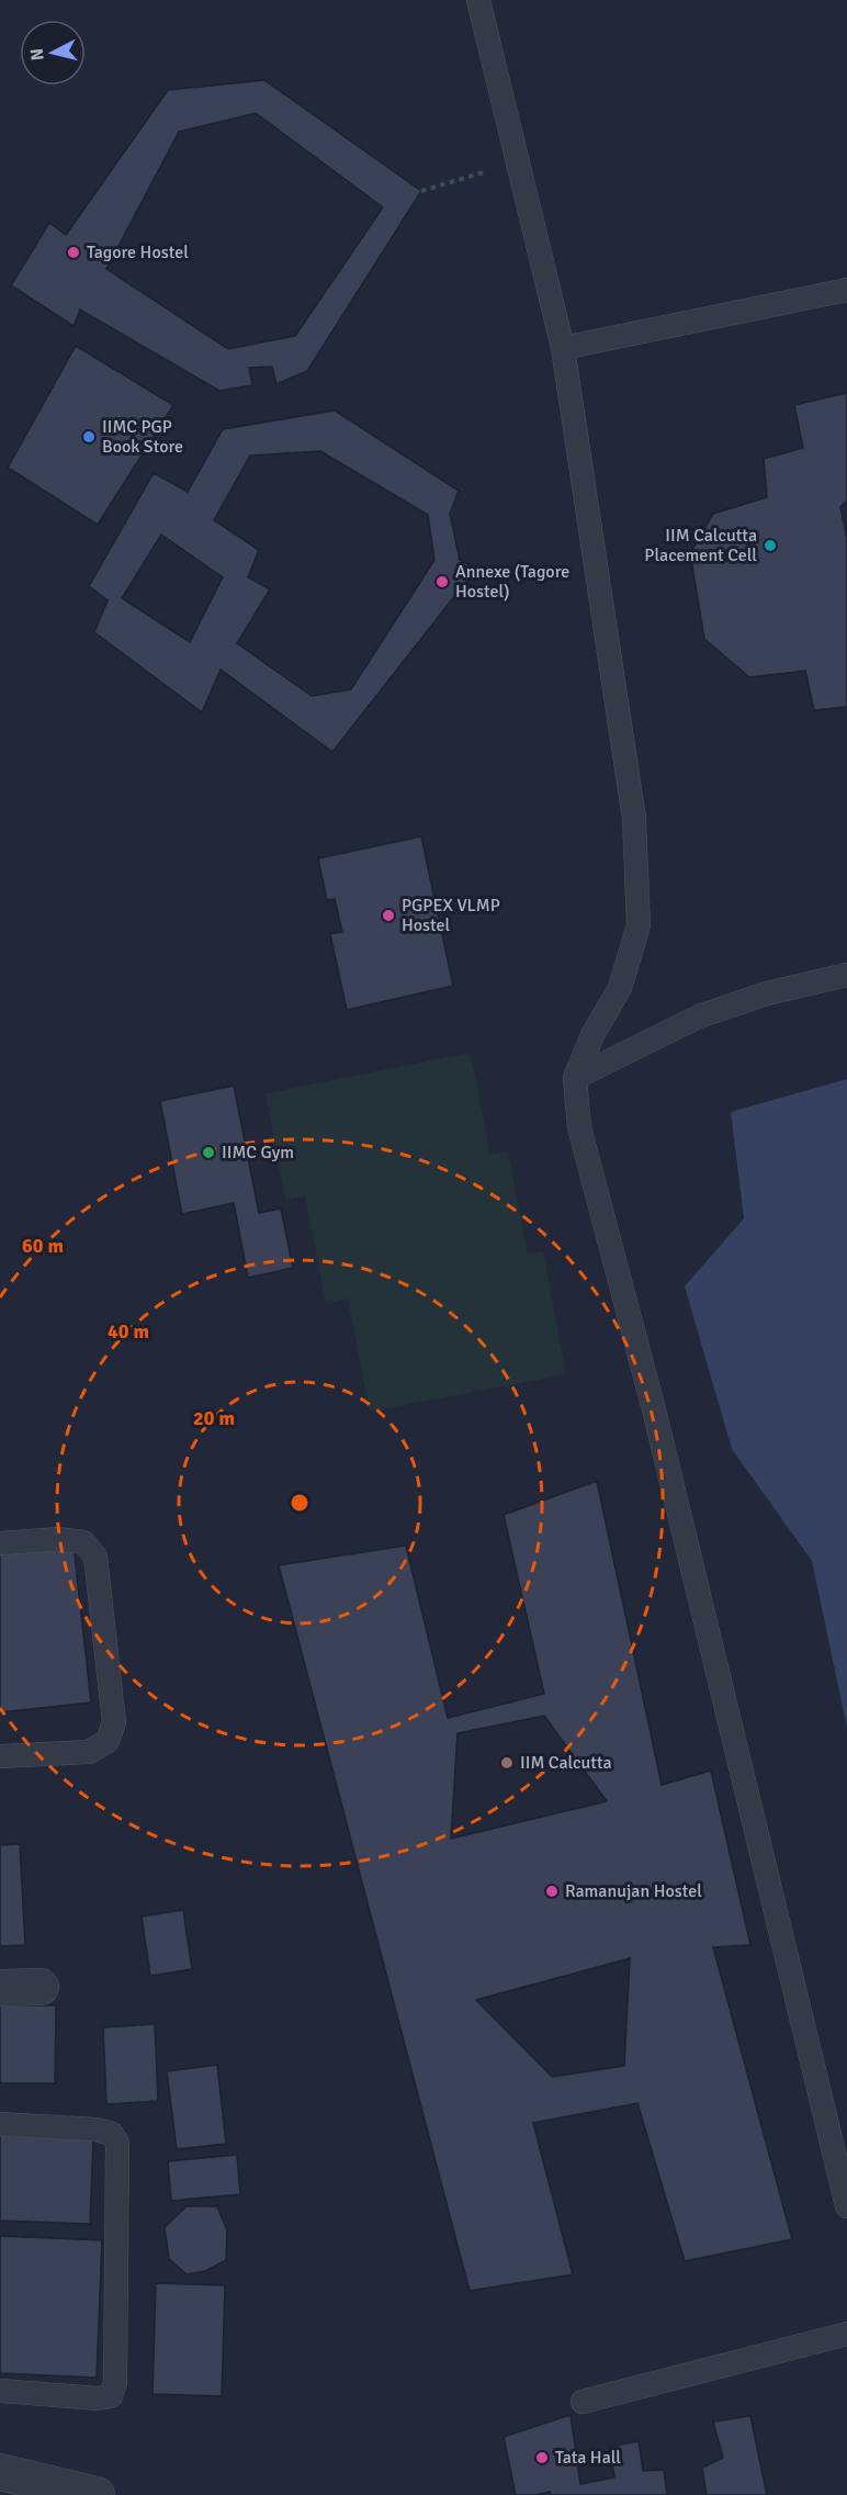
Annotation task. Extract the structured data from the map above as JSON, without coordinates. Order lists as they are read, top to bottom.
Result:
{
  "places": [
    "Tagore Hostel",
    "IIMC PGP Book Store",
    "IIM Calcutta Placement Cell",
    "Annexe (Tagore Hostel)",
    "PGPEX VLMP Hostel",
    "IIMC Gym",
    "IIM Calcutta",
    "Ramanujan Hostel",
    "Tata Hall"
  ],
  "north": "left",
  "rings": ["60 m", "40 m", "20 m"]
}
